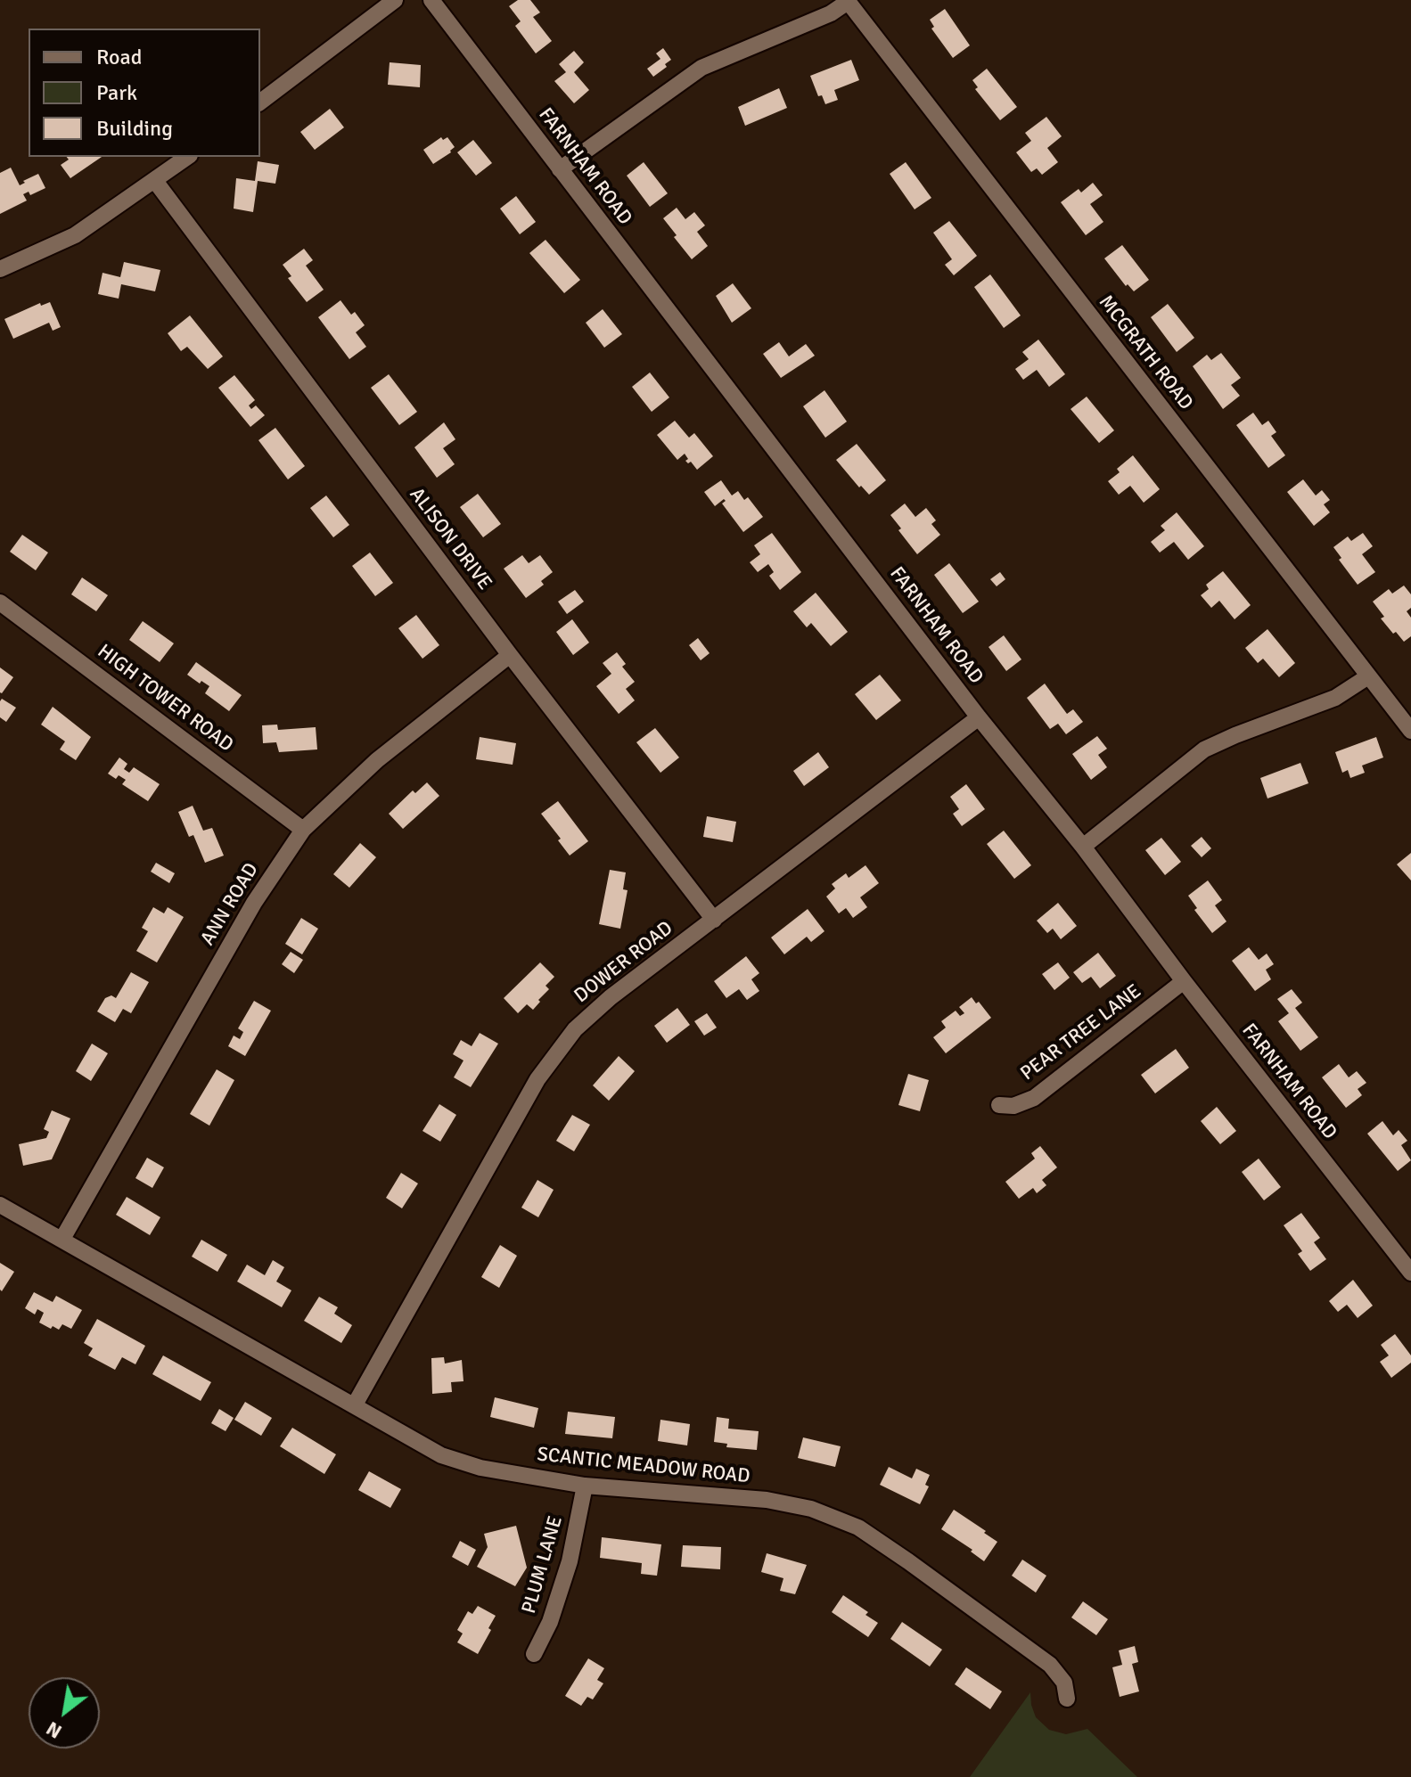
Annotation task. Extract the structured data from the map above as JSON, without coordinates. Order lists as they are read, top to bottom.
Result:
{
  "streets": {
    "street": [
      "FARNHAM ROAD",
      "MCGRATH ROAD",
      "ALISON DRIVE",
      "HIGH TOWER ROAD",
      "ANN ROAD",
      "DOWER ROAD",
      "PEAR TREE LANE",
      "SCANTIC MEADOW ROAD",
      "PLUM LANE"
    ]
  },
  "crossings": [
    ["FARNHAM ROAD", "DOWER ROAD"],
    ["FARNHAM ROAD", "PEAR TREE LANE"],
    ["ALISON DRIVE", "ANN ROAD"],
    ["ALISON DRIVE", "DOWER ROAD"],
    ["HIGH TOWER ROAD", "ANN ROAD"],
    ["ANN ROAD", "SCANTIC MEADOW ROAD"],
    ["DOWER ROAD", "SCANTIC MEADOW ROAD"],
    ["SCANTIC MEADOW ROAD", "PLUM LANE"]
  ],
  "legend": ["Road", "Park", "Building"],
  "north": "bottom left"
}
